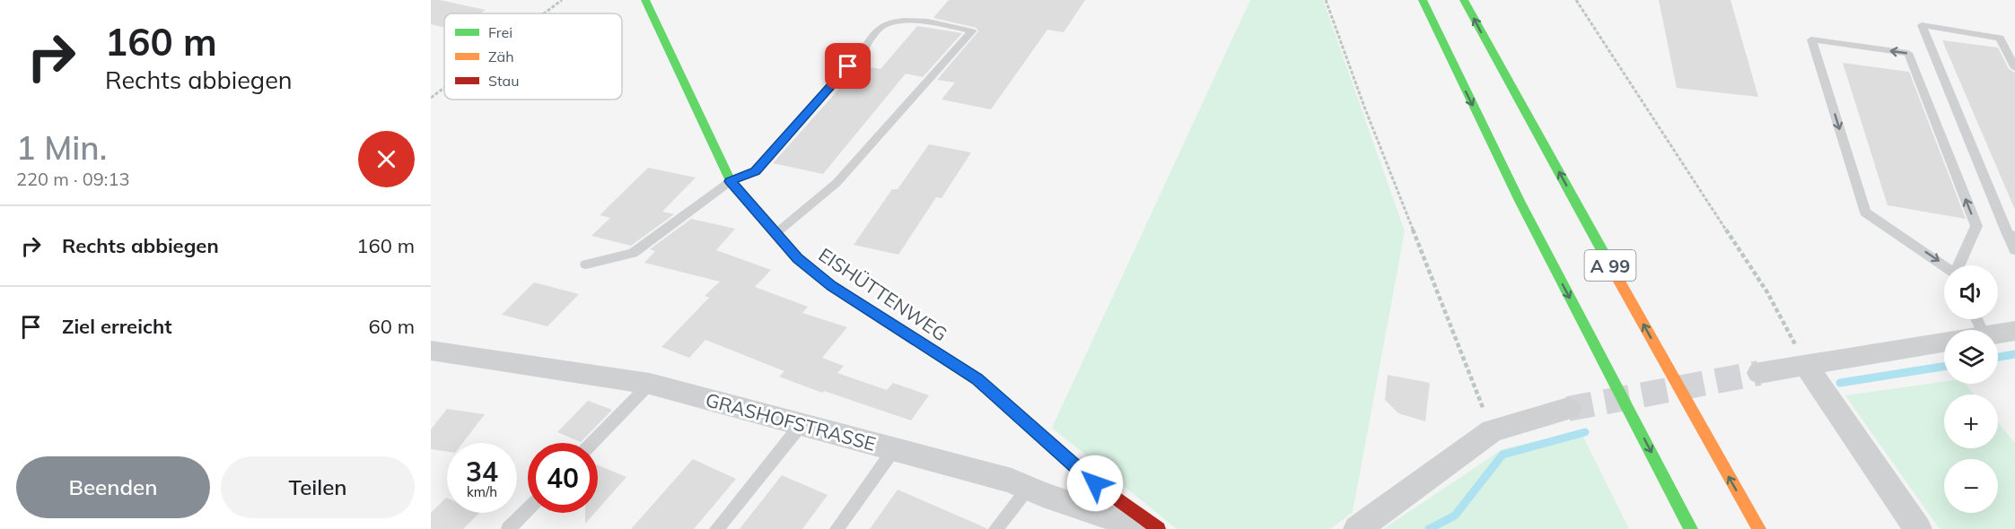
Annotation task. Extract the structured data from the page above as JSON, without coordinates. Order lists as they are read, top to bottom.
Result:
{
  "streets": {
    "main road": ["A 99", "EISHÜTTENWEG"],
    "street": ["GRASHOFSTRASSE"]
  },
  "legend": ["Frei", "Zäh", "Stau"],
  "page": {
    "turn": ["160 m", "Rechts abbiegen"],
    "heading": ["1 Min.", "220 m · 09:13"],
    "list": [
      {
        "name": "Rechts abbiegen",
        "value": "160 m"
      },
      {
        "name": "Ziel erreicht",
        "value": "60 m"
      }
    ],
    "map_buttons": ["+", "−"],
    "speed": "34 km/h",
    "limit": "40",
    "buttons": ["Beenden", "Teilen"]
  }
}
